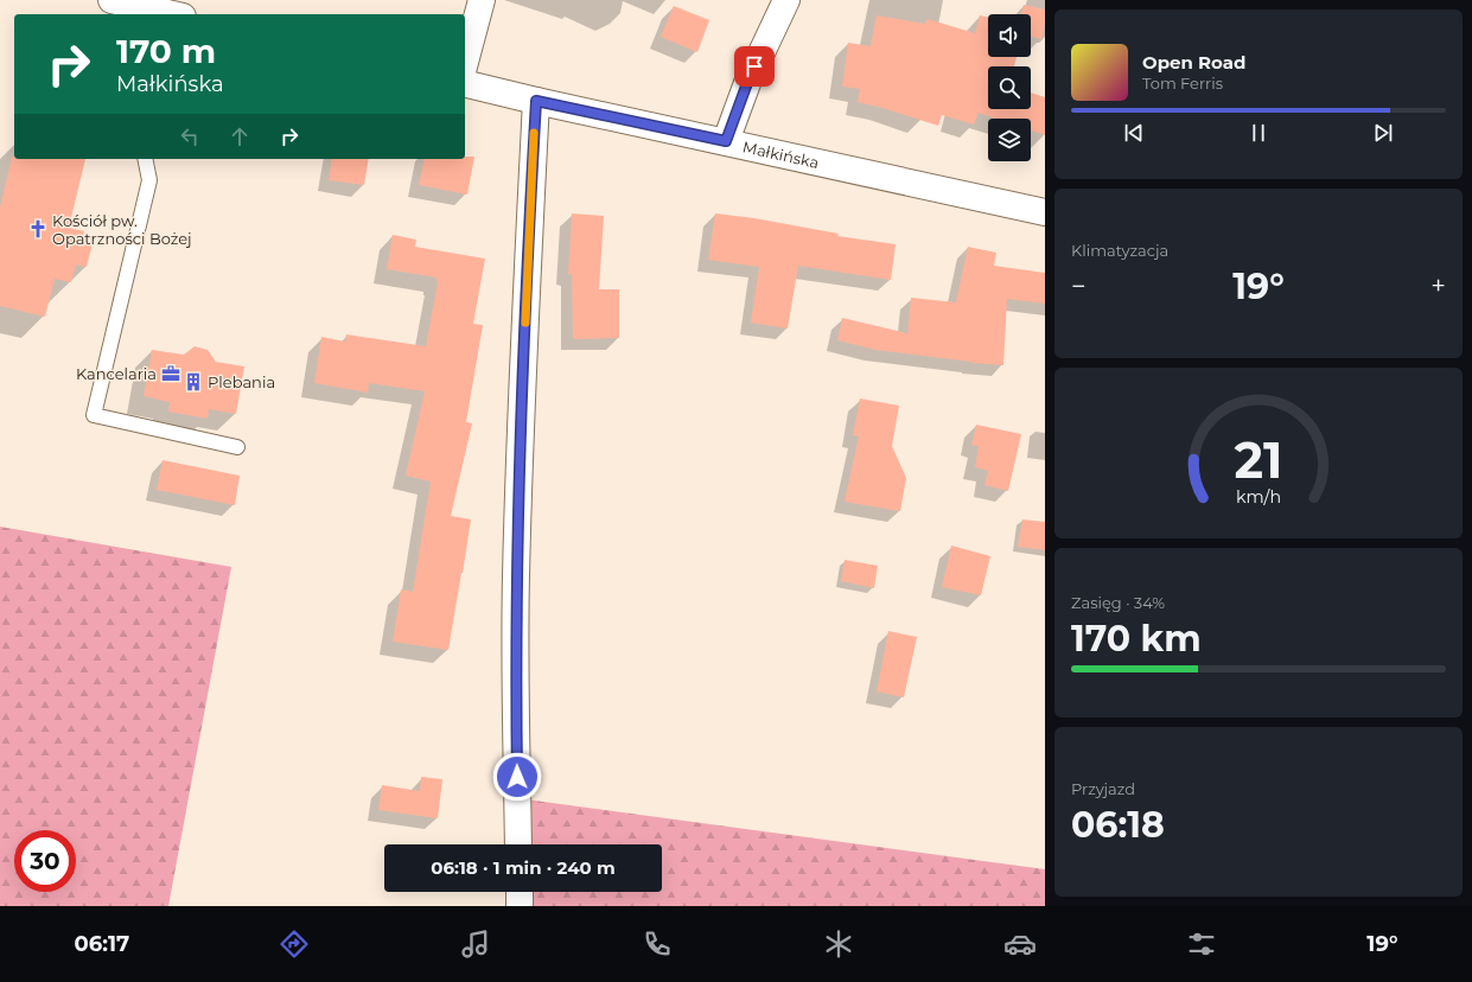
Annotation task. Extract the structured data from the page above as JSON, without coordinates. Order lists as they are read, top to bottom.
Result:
{
  "streets": {
    "street": ["Małkińska"]
  },
  "places": {
    "church": ["Kościół pw. Opatrzności Bożej"],
    "office": ["Kancelaria"],
    "building": ["Plebania"]
  },
  "page": {
    "turn": ["170 m", "Małkińska"],
    "song": ["Open Road", "Tom Ferris"],
    "tile": [
      "Klimatyzacja",
      ["Zasięg · 34%", "170 km"],
      ["Przyjazd", "06:18"]
    ],
    "heat": ["−", "19°", "+"],
    "limit": "30",
    "trip": "06:18 · 1 min · 240 m",
    "tabs": ["06:17", "19°"],
    "gauge": ["21", "km/h"]
  }
}
